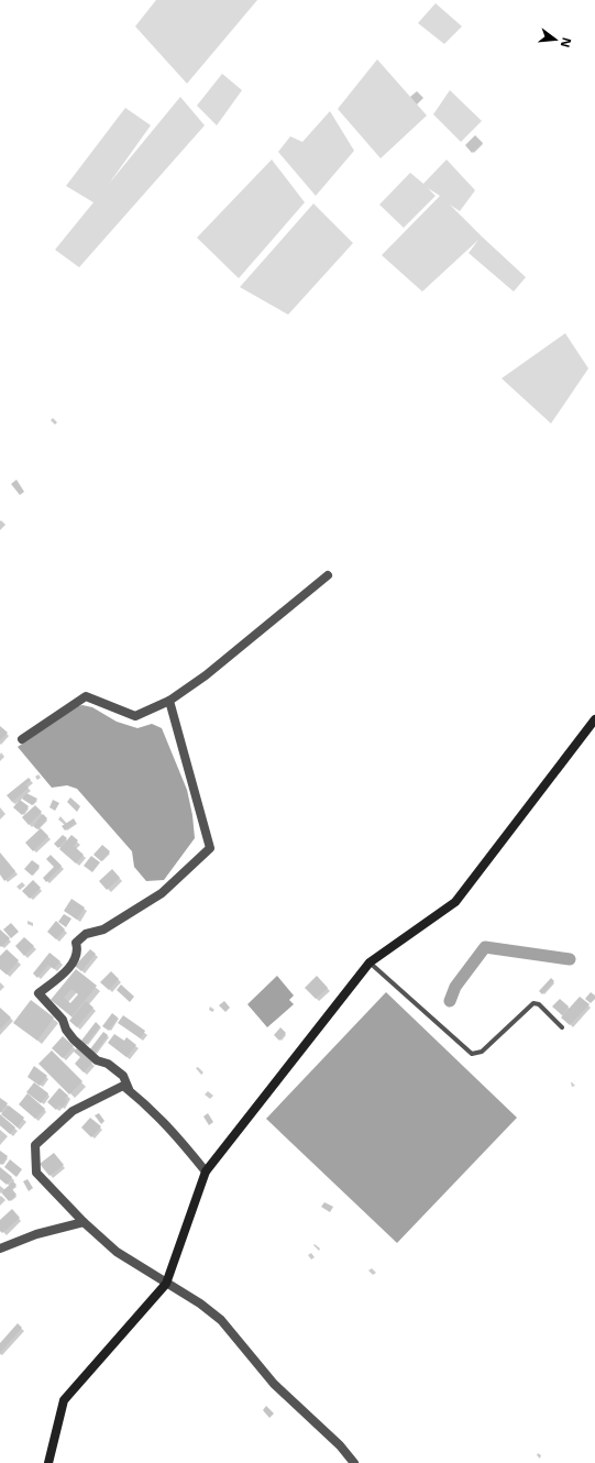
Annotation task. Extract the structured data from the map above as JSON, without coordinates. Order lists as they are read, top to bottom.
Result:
{
  "north": "right"
}
